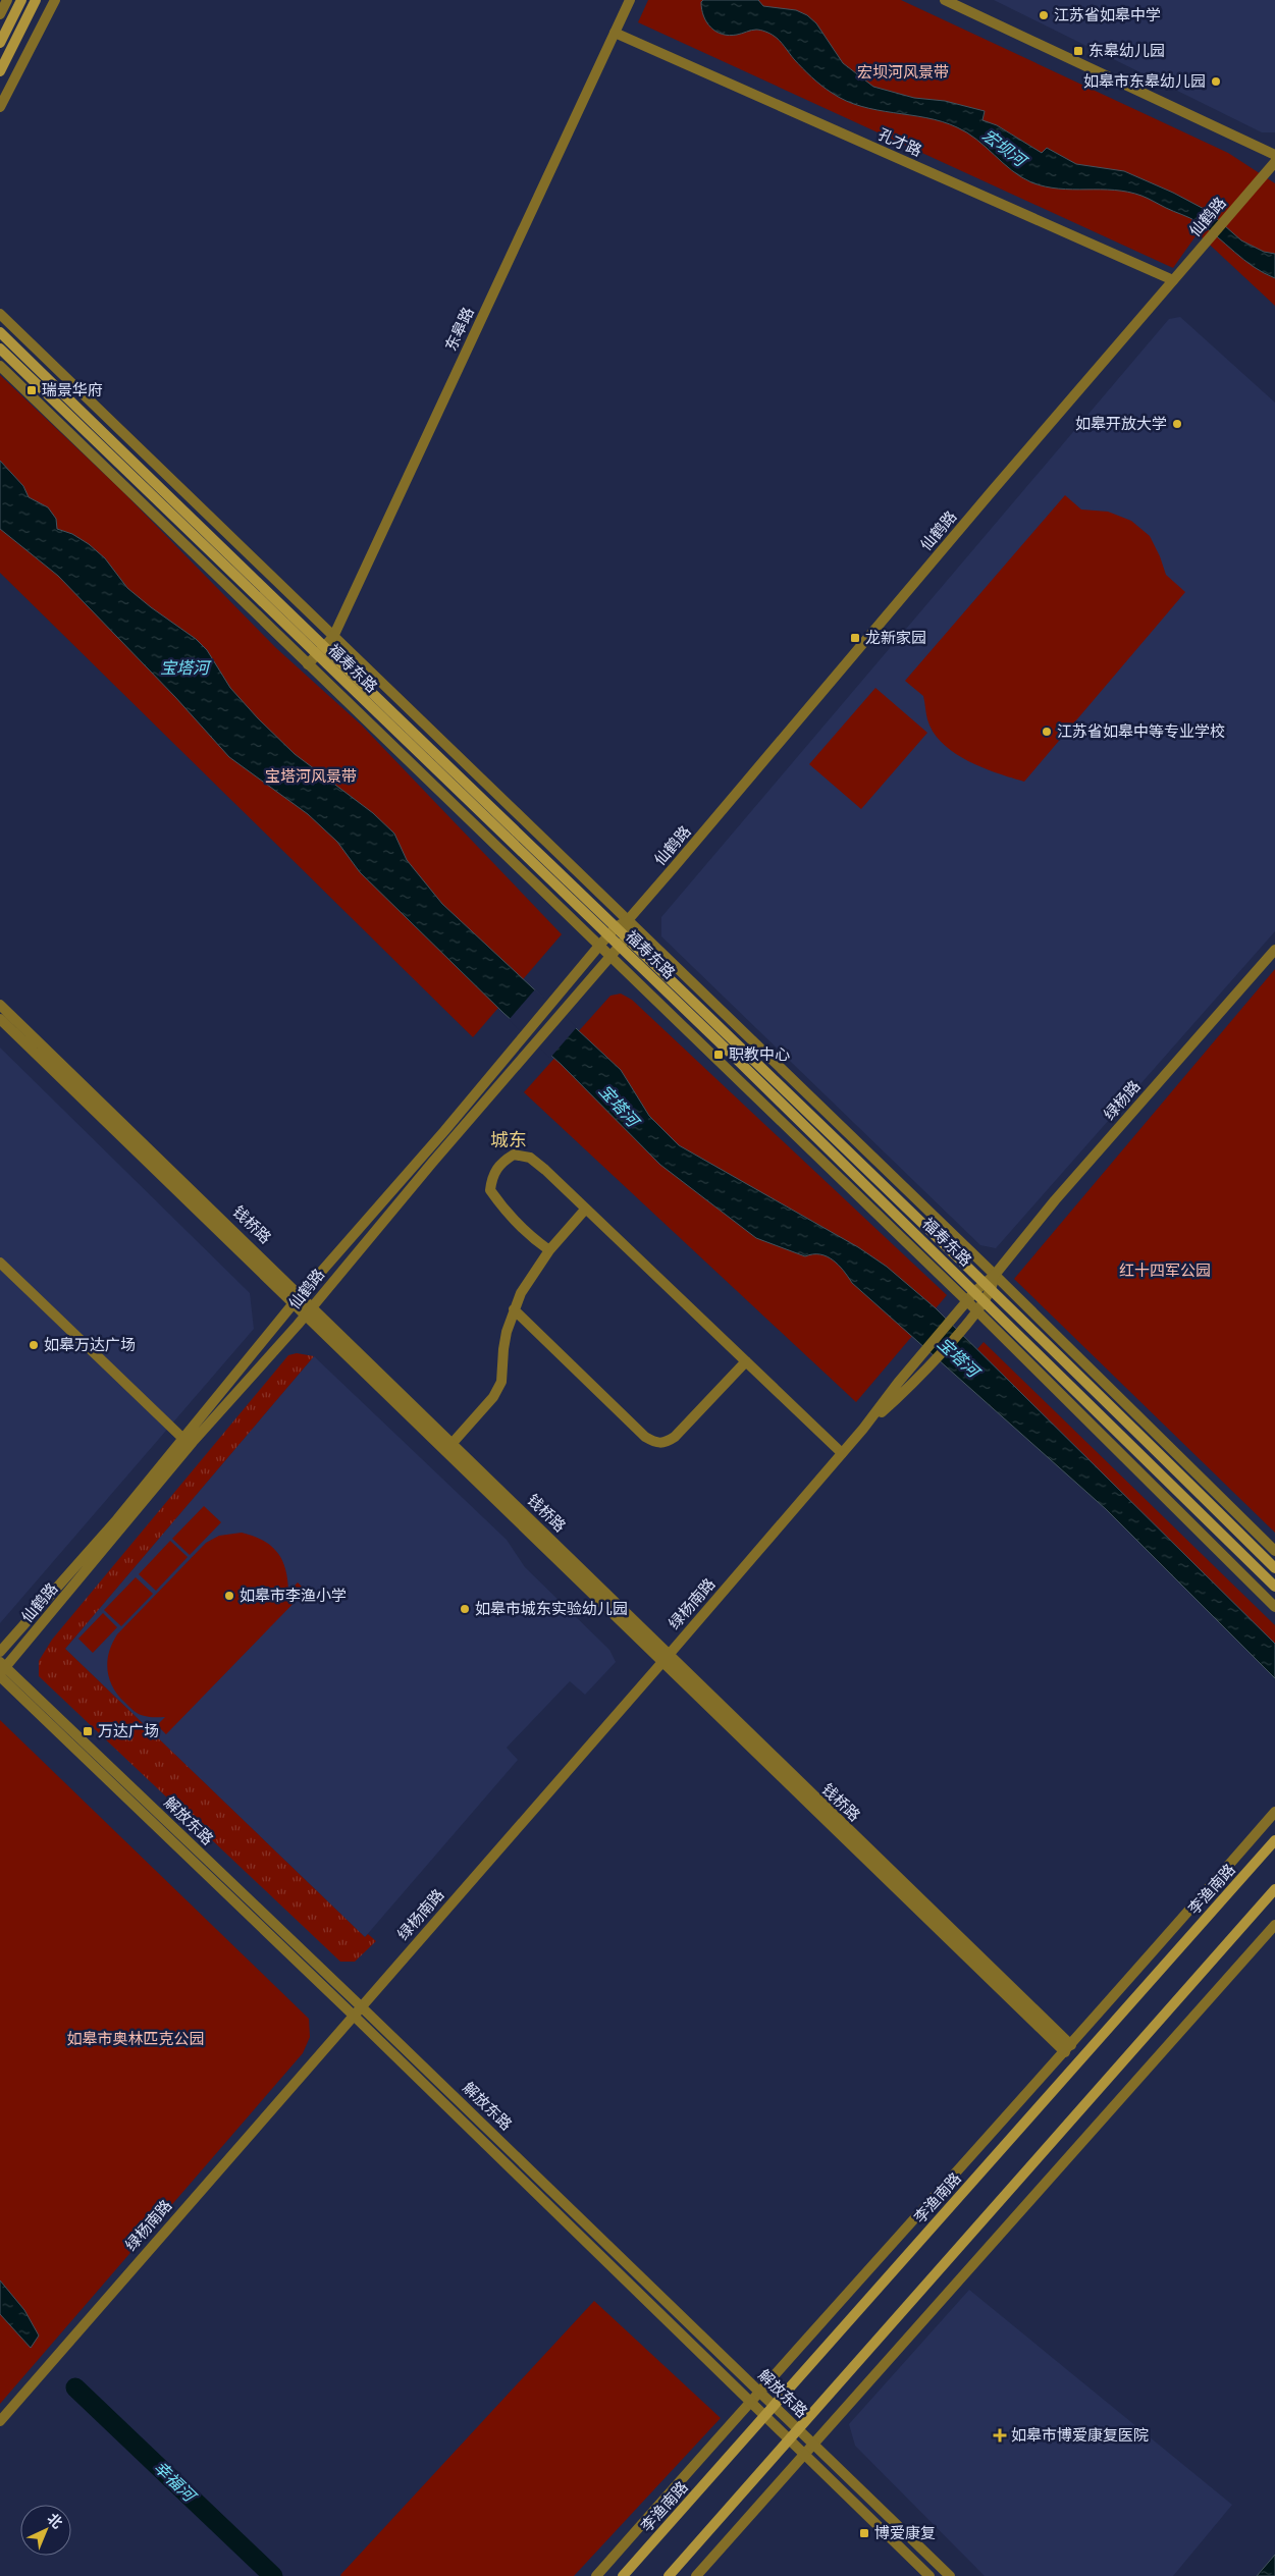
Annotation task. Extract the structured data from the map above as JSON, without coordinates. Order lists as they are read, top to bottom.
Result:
{
  "streets": {
    "main road": ["福寿东路", "李渔南路"],
    "street": [
      "孔才路",
      "仙鹤路",
      "东皋路",
      "绿杨路",
      "钱桥路",
      "绿杨南路",
      "解放东路"
    ]
  },
  "crossings": [
    ["孔才路", "仙鹤路"],
    ["孔才路", "东皋路"],
    ["仙鹤路", "福寿东路"],
    ["仙鹤路", "钱桥路"],
    ["仙鹤路", "解放东路"],
    ["东皋路", "福寿东路"],
    ["福寿东路", "绿杨南路"],
    ["绿杨路", "绿杨南路"],
    ["钱桥路", "绿杨南路"],
    ["绿杨南路", "解放东路"],
    ["解放东路", "李渔南路"]
  ],
  "districts": ["城东"],
  "water": ["宏坝河", "宝塔河", "幸福河"],
  "parks": [
    "宏坝河风景带",
    "宝塔河风景带",
    "红十四军公园",
    "如皋市奥林匹克公园"
  ],
  "places": {
    "other": [
      "江苏省如皋中学",
      "如皋市东皋幼儿园",
      "如皋开放大学",
      "江苏省如皋中等专业学校",
      "如皋万达广场",
      "如皋市李渔小学",
      "如皋市城东实验幼儿园"
    ],
    "transit": [
      "东皋幼儿园",
      "瑞景华府",
      "龙新家园",
      "职教中心",
      "万达广场",
      "博爱康复"
    ],
    "health": ["如皋市博爱康复医院"]
  },
  "north": "top right"
}
